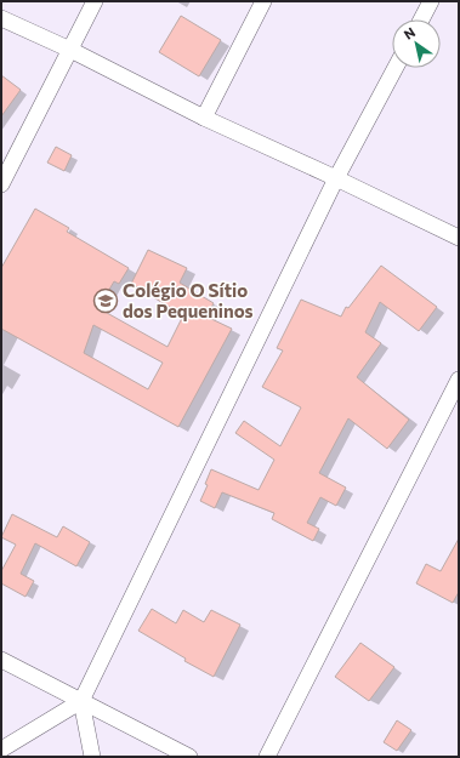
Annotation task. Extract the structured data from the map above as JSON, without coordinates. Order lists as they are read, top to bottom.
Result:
{
  "places": {
    "school or university": ["Colégio O Sítio dos Pequeninos"]
  },
  "north": "top left"
}
